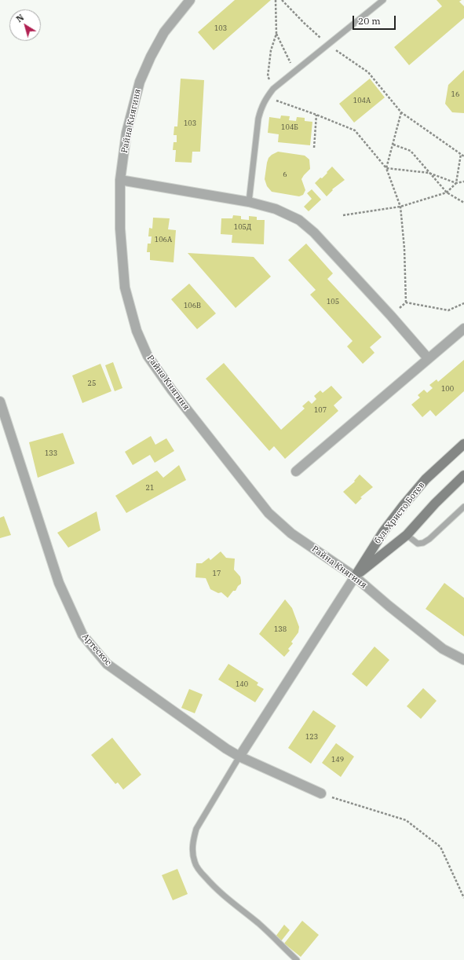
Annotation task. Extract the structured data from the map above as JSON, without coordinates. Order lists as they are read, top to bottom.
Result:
{
  "streets": {
    "main road": ["бул. Христо Ботев"],
    "street": ["Райна Княгиня", "Артескос"]
  },
  "crossings": [
    ["Райна Княгиня", "бул. Христо Ботев"]
  ],
  "house_numbers": [
    "103",
    "16",
    "104А",
    "103",
    "104Б",
    "6",
    "105Д",
    "106А",
    "105",
    "106В",
    "25",
    "100",
    "107",
    "133",
    "21",
    "17",
    "138",
    "140",
    "123",
    "149"
  ],
  "scale_bar": "20 m",
  "north": "top left"
}
